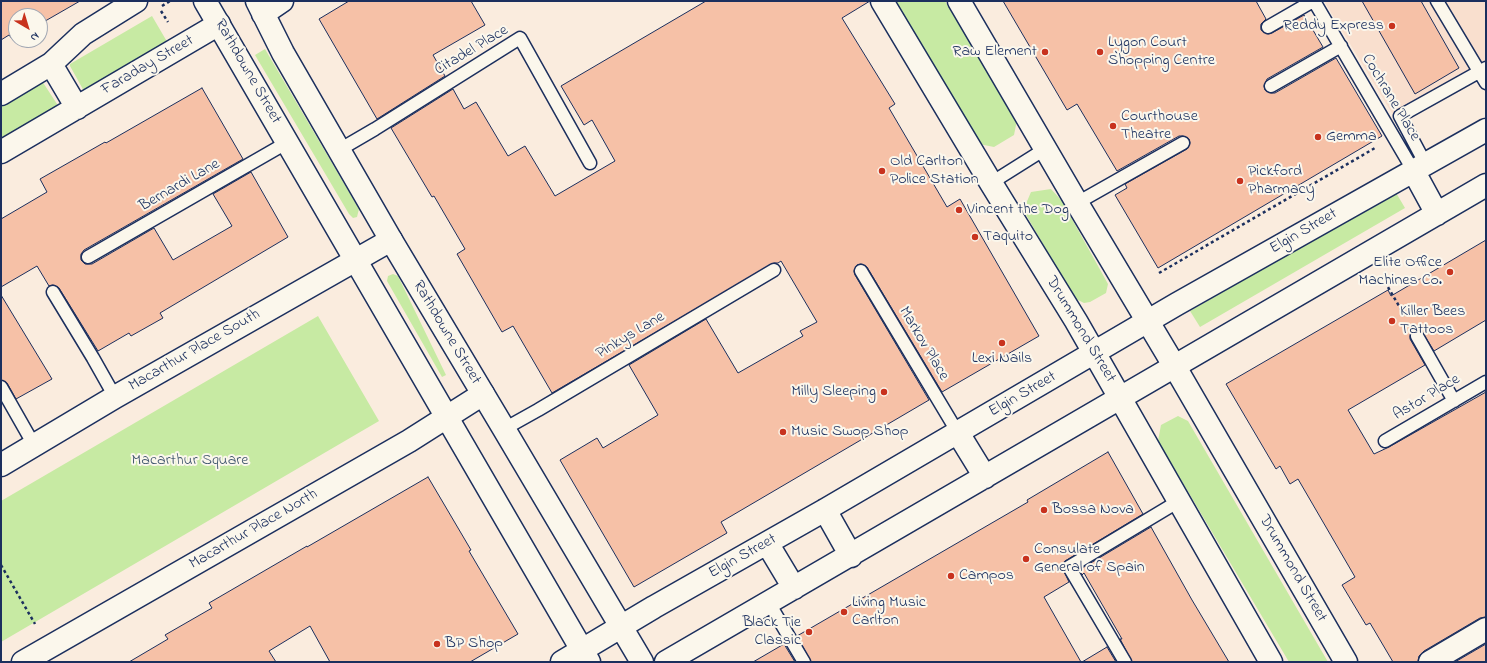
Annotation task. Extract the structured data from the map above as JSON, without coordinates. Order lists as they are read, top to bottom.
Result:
{
  "streets": {
    "main road": [
      "Faraday Street",
      "Rathdowne Street",
      "Elgin Street",
      "Drummond Street",
      "Macarthur Place South",
      "Macarthur Place North"
    ],
    "lane": [
      "Citadel Place",
      "Cochrane Place",
      "Bernardi Lane",
      "Pinkys Lane",
      "Markov Place",
      "Astor Place"
    ]
  },
  "crossings": [
    ["Citadel Place", "Rathdowne Street"],
    ["Faraday Street", "Rathdowne Street"],
    ["Rathdowne Street", "Bernardi Lane"],
    ["Rathdowne Street", "Elgin Street"],
    ["Rathdowne Street", "Pinkys Lane"],
    ["Rathdowne Street", "Macarthur Place South"],
    ["Rathdowne Street", "Macarthur Place North"],
    ["Cochrane Place", "Elgin Street"],
    ["Elgin Street", "Drummond Street"],
    ["Elgin Street", "Markov Place"]
  ],
  "parks": ["Macarthur Square"],
  "places": [
    "Reddy Express",
    "Raw Element",
    "Lygon Court Shopping Centre",
    "Courthouse Theatre",
    "Gemma",
    "Old Carlton Police Station",
    "Pickford Pharmacy",
    "Vincent the Dog",
    "Taquito",
    "Elite Office Machines Co.",
    "Killer Bees Tattoos",
    "Lexi Nails",
    "Milly Sleeping",
    "Music Swop Shop",
    "Bossa Nova",
    "Consulate General of Spain",
    "Campos",
    "Living Music Carlton",
    "Black Tie Classic",
    "BP Shop"
  ],
  "north": "bottom right"
}
